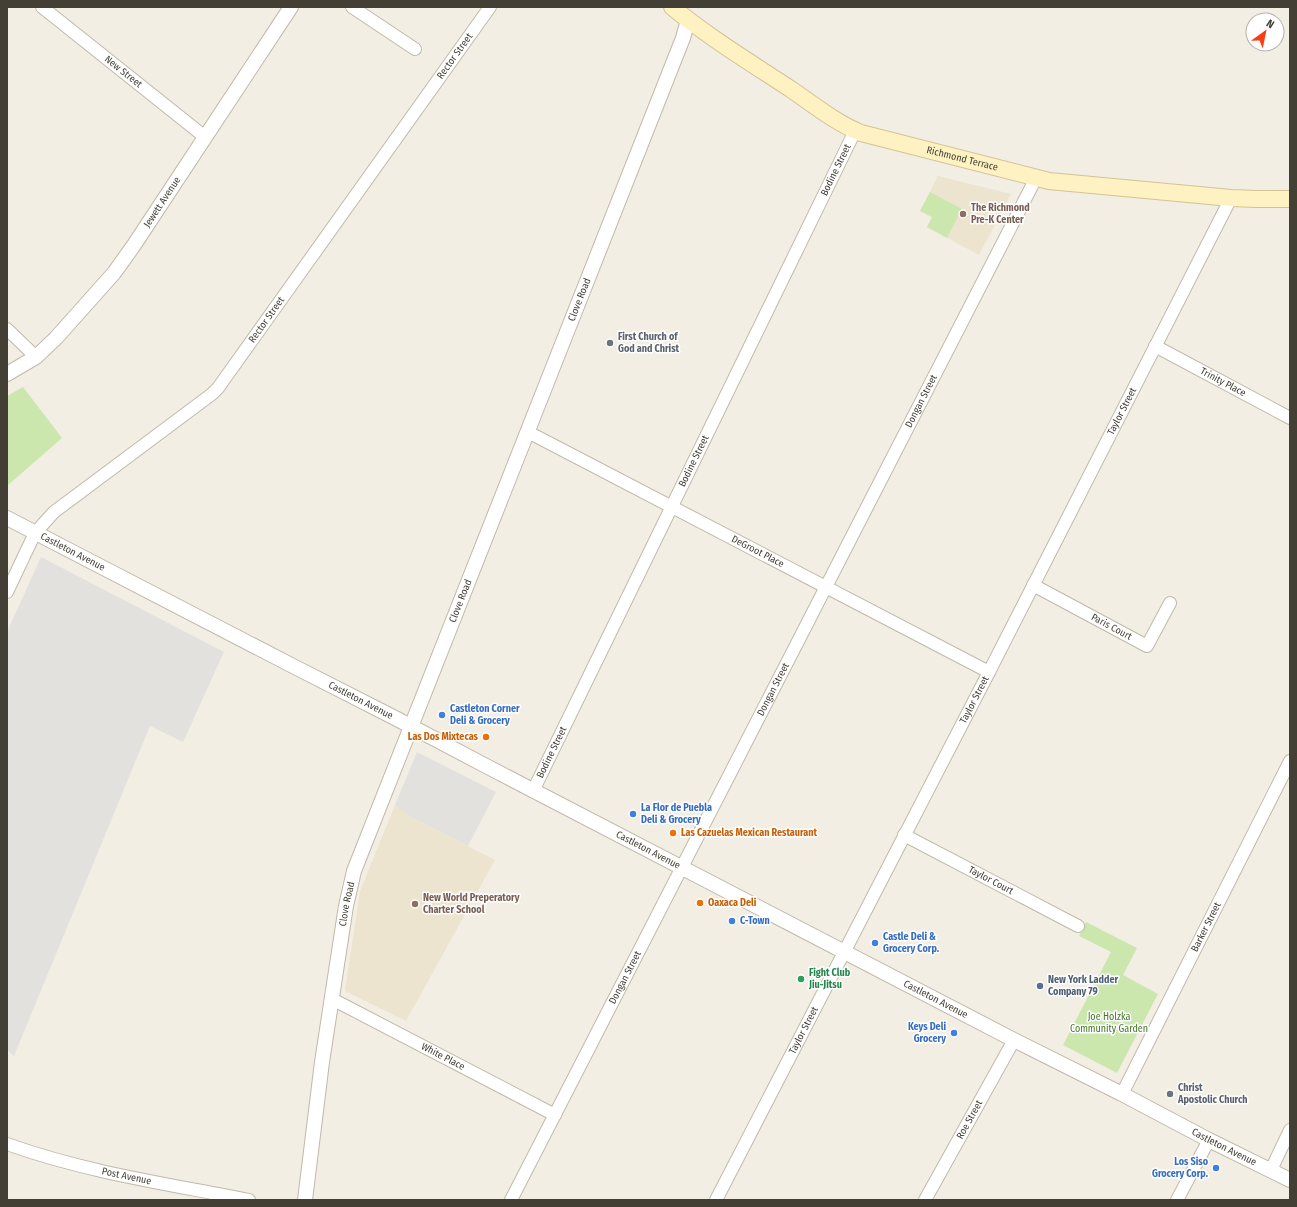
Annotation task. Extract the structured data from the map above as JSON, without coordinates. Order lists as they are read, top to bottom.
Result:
{
  "streets": {
    "main road": ["Richmond Terrace"],
    "street": [
      "Rector Street",
      "New Street",
      "Bodine Street",
      "Jewett Avenue",
      "Clove Road",
      "Trinity Place",
      "Dongan Street",
      "Taylor Street",
      "Castleton Avenue",
      "DeGroot Place",
      "Paris Court",
      "Taylor Court",
      "Barker Street",
      "White Place",
      "Roe Street",
      "Post Avenue"
    ]
  },
  "crossings": [
    ["Rector Street", "Castleton Avenue"],
    ["New Street", "Jewett Avenue"],
    ["Richmond Terrace", "Bodine Street"],
    ["Richmond Terrace", "Clove Road"],
    ["Richmond Terrace", "Dongan Street"],
    ["Richmond Terrace", "Taylor Street"],
    ["Bodine Street", "Castleton Avenue"],
    ["Bodine Street", "DeGroot Place"],
    ["Clove Road", "Castleton Avenue"],
    ["Clove Road", "DeGroot Place"],
    ["Clove Road", "White Place"],
    ["Trinity Place", "Taylor Street"],
    ["Dongan Street", "Castleton Avenue"],
    ["Dongan Street", "DeGroot Place"],
    ["Dongan Street", "White Place"],
    ["Taylor Street", "Castleton Avenue"],
    ["Taylor Street", "DeGroot Place"],
    ["Taylor Street", "Paris Court"],
    ["Taylor Street", "Taylor Court"],
    ["Castleton Avenue", "Barker Street"],
    ["Castleton Avenue", "Roe Street"]
  ],
  "parks": ["Joe Holzka Community Garden"],
  "places": [
    "The Richmond Pre-K Center",
    "First Church of God and Christ",
    "Castleton Corner Deli & Grocery",
    "Las Dos Mixtecas",
    "La Flor de Puebla Deli & Grocery",
    "Las Cazuelas Mexican Restaurant",
    "Oaxaca Deli",
    "New World Preperatory Charter School",
    "C-Town",
    "Castle Deli & Grocery Corp.",
    "Fight Club Jiu-Jitsu",
    "New York Ladder Company 79",
    "Keys Deli Grocery",
    "Christ Apostolic Church",
    "Los Siso Grocery Corp."
  ],
  "north": "top right"
}
